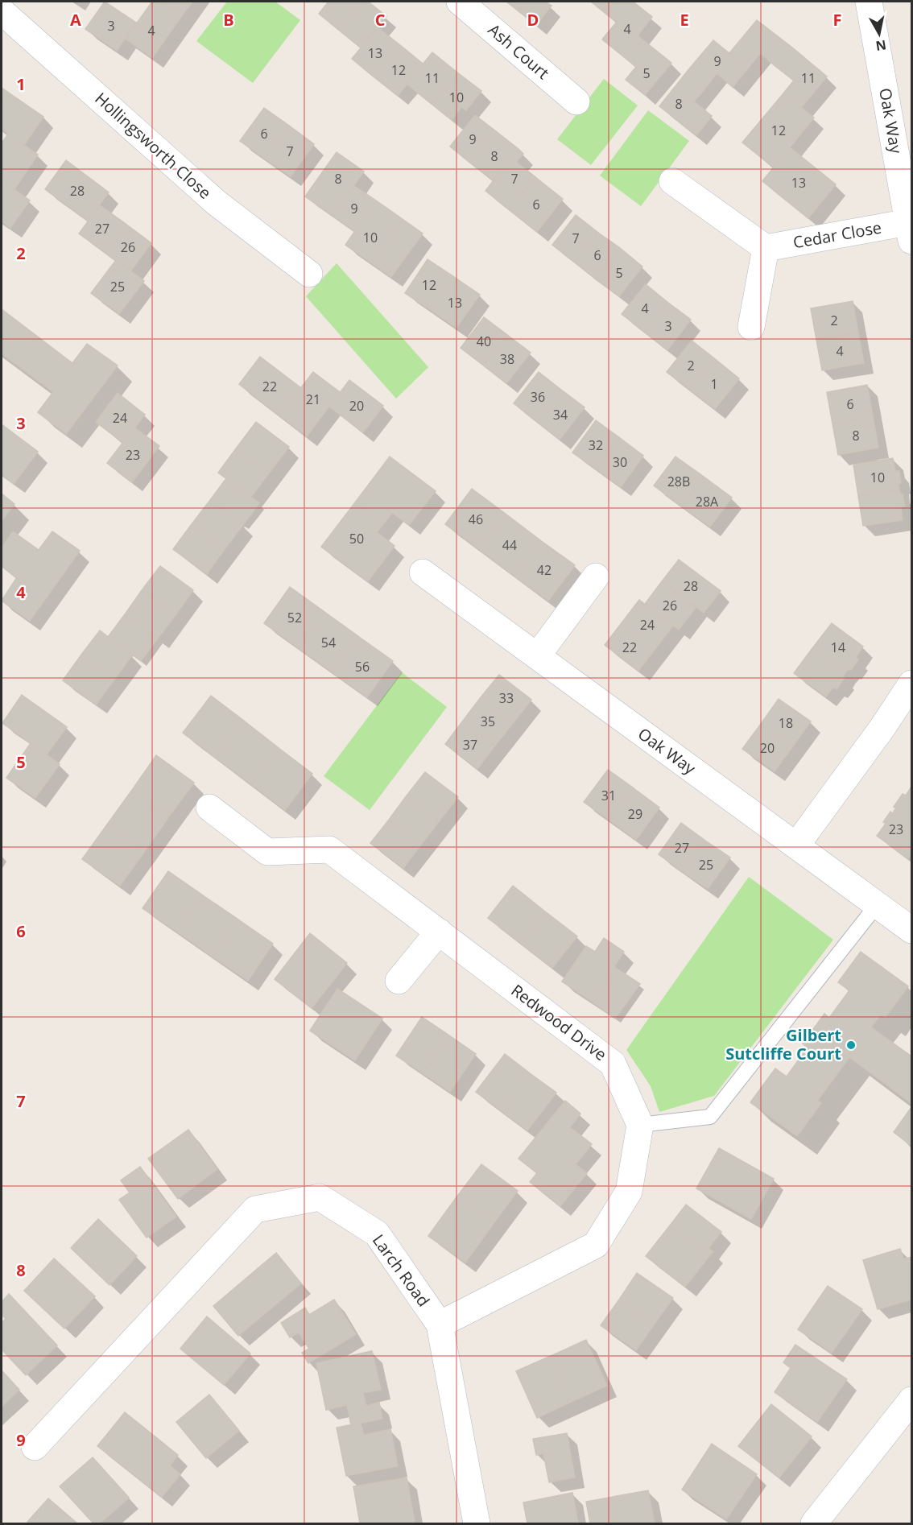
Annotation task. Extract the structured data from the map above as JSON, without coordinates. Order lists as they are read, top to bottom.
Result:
{
  "streets": {
    "street": [
      "Ash Court",
      "Oak Way",
      "Hollingsworth Close",
      "Cedar Close",
      "Redwood Drive",
      "Larch Road"
    ]
  },
  "crossings": [
    ["Oak Way", "Cedar Close"]
  ],
  "places": ["Gilbert Sutcliffe Court"],
  "house_numbers": [
    "3",
    "4",
    "4",
    "13",
    "9",
    "12",
    "5",
    "11",
    "11",
    "10",
    "8",
    "12",
    "6",
    "9",
    "7",
    "8",
    "8",
    "7",
    "13",
    "28",
    "6",
    "9",
    "27",
    "10",
    "7",
    "26",
    "6",
    "5",
    "12",
    "25",
    "13",
    "4",
    "2",
    "3",
    "40",
    "4",
    "38",
    "2",
    "1",
    "22",
    "36",
    "21",
    "6",
    "20",
    "34",
    "24",
    "8",
    "32",
    "23",
    "30",
    "10",
    "28B",
    "28A",
    "46",
    "50",
    "44",
    "42",
    "28",
    "26",
    "52",
    "24",
    "54",
    "22",
    "14",
    "56",
    "33",
    "35",
    "18",
    "37",
    "20",
    "31",
    "29",
    "23",
    "27",
    "25"
  ],
  "north": "bottom",
  "grid": {
    "columns": [
      "A",
      "B",
      "C",
      "D",
      "E",
      "F"
    ],
    "rows": [
      "1",
      "2",
      "3",
      "4",
      "5",
      "6",
      "7",
      "8",
      "9"
    ]
  }
}
